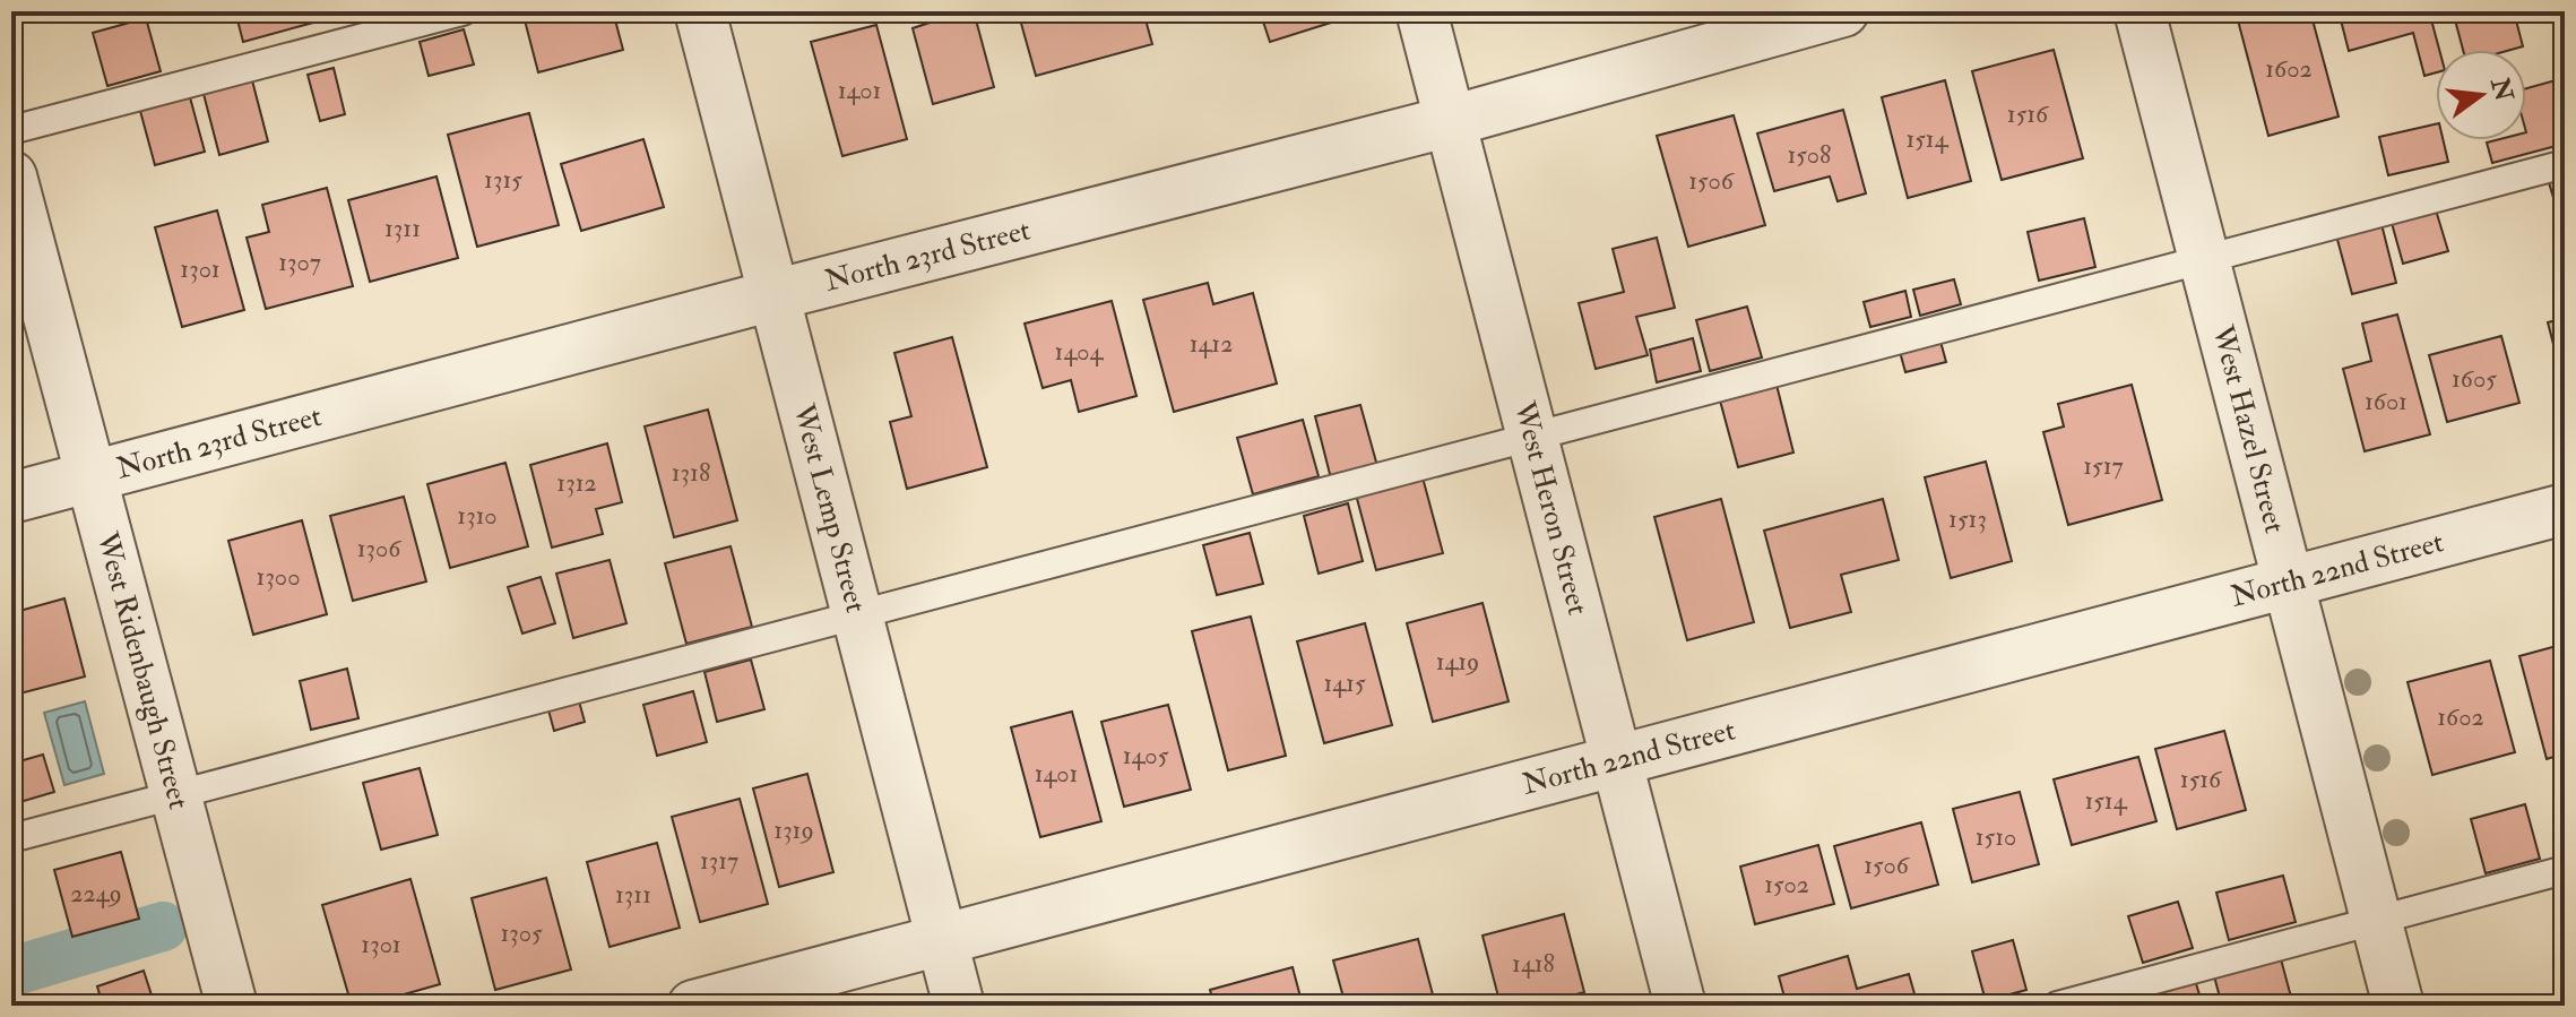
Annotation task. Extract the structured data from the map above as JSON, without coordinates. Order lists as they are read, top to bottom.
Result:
{
  "streets": {
    "street": [
      "North 23rd Street",
      "West Hazel Street",
      "West Lemp Street",
      "West Heron Street",
      "North 22nd Street",
      "West Ridenbaugh Street"
    ]
  },
  "crossings": [
    ["North 23rd Street", "West Lemp Street"],
    ["North 23rd Street", "West Heron Street"],
    ["North 23rd Street", "West Ridenbaugh Street"],
    ["West Hazel Street", "North 22nd Street"],
    ["West Lemp Street", "North 22nd Street"],
    ["West Heron Street", "North 22nd Street"]
  ],
  "house_numbers": [
    "1602",
    "1401",
    "1516",
    "1514",
    "1508",
    "1315",
    "1506",
    "1311",
    "1307",
    "1301",
    "1412",
    "1404",
    "1605",
    "1601",
    "1517",
    "1318",
    "1312",
    "1310",
    "1513",
    "1306",
    "1300",
    "1419",
    "1415",
    "1602",
    "1405",
    "1401",
    "1516",
    "1514",
    "1319",
    "1510",
    "1317",
    "1506",
    "1502",
    "2249",
    "1311",
    "1305",
    "1301",
    "1418"
  ],
  "north": "right"
}
